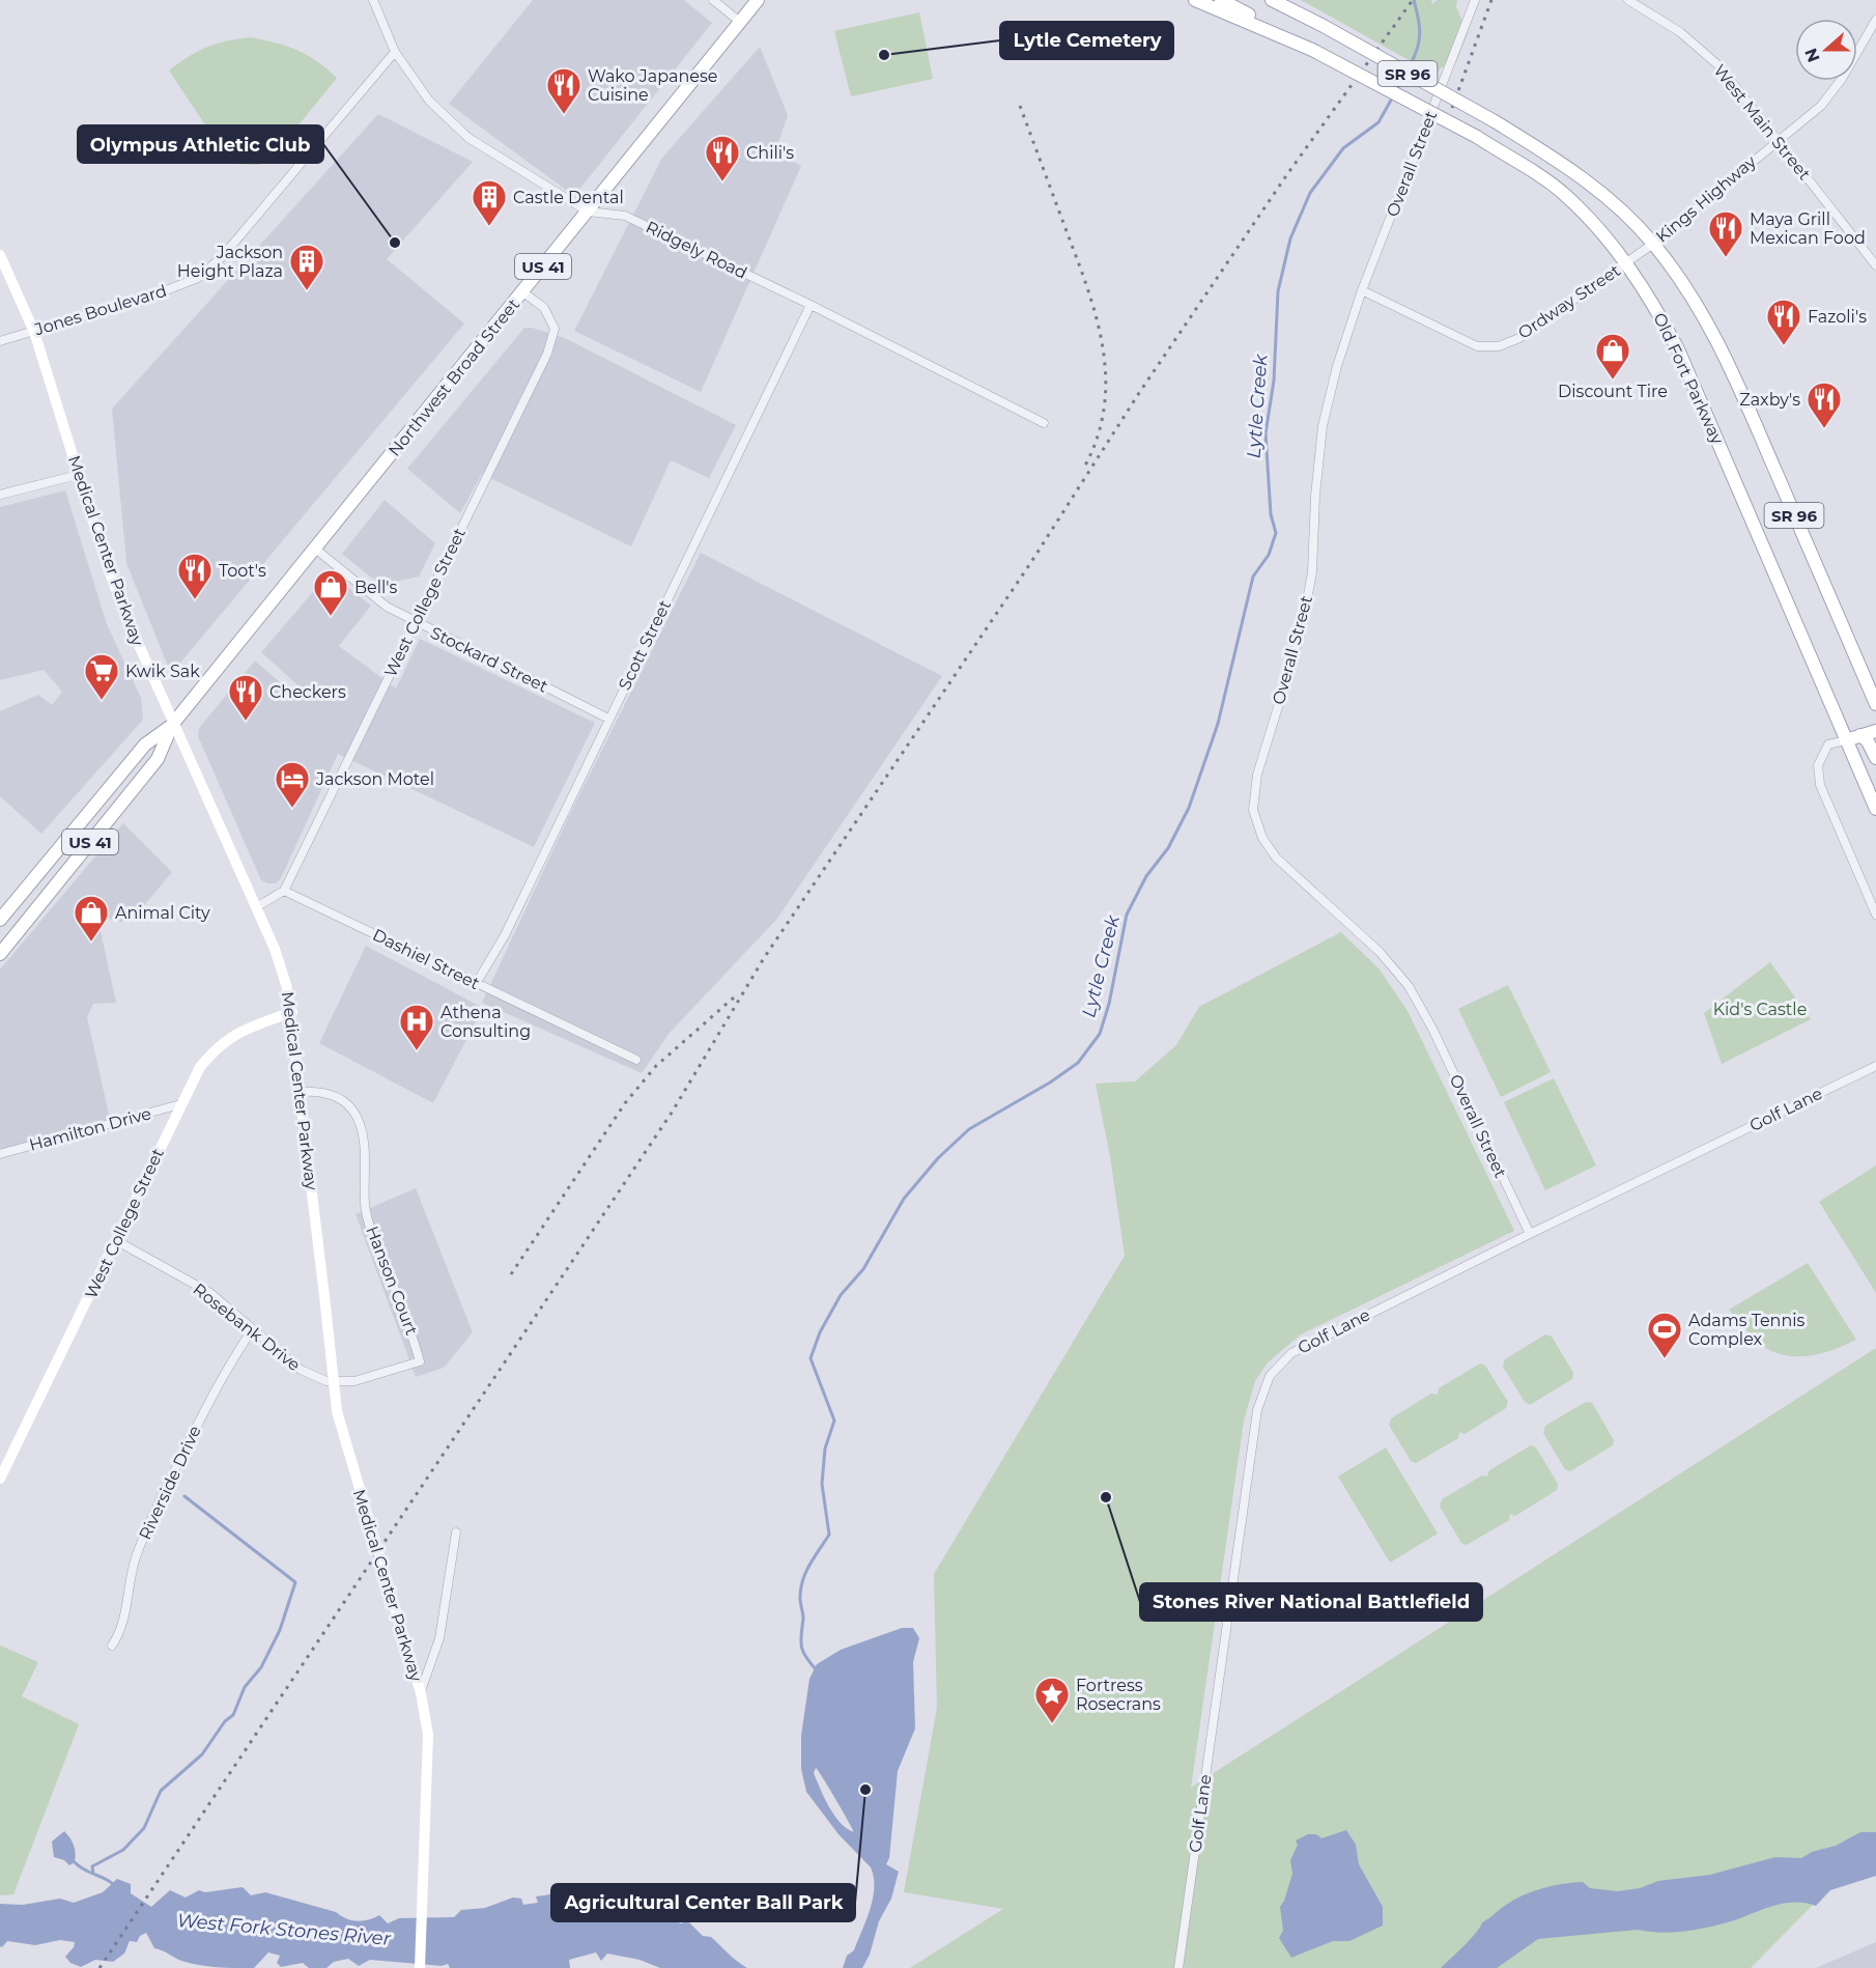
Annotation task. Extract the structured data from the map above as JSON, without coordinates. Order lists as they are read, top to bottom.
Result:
{
  "streets": {
    "main road": [
      "SR 96",
      "US 41",
      "Northwest Broad Street",
      "Old Fort Parkway",
      "Medical Center Parkway",
      "West College Street"
    ],
    "street": [
      "West Main Street",
      "Overall Street",
      "Kings Highway",
      "Ridgely Road",
      "Ordway Street",
      "Jones Boulevard",
      "Scott Street",
      "Stockard Street",
      "Dashiel Street",
      "Golf Lane",
      "Hamilton Drive",
      "Hanson Court",
      "Rosebank Drive",
      "Riverside Drive"
    ]
  },
  "crossings": [
    ["SR 96", "Kings Highway"],
    ["West Main Street", "Kings Highway"],
    ["Overall Street", "Ordway Street"],
    ["Overall Street", "Golf Lane"],
    ["Kings Highway", "Ordway Street"],
    ["Kings Highway", "Old Fort Parkway"],
    ["Ridgely Road", "Jones Boulevard"],
    ["Ridgely Road", "Northwest Broad Street"],
    ["Ridgely Road", "Scott Street"],
    ["Ordway Street", "Old Fort Parkway"],
    ["Jones Boulevard", "Medical Center Parkway"],
    ["Northwest Broad Street", "Medical Center Parkway"],
    ["Northwest Broad Street", "West College Street"],
    ["Northwest Broad Street", "Stockard Street"],
    ["Medical Center Parkway", "West College Street"],
    ["Medical Center Parkway", "Hanson Court"],
    ["West College Street", "Stockard Street"],
    ["West College Street", "Dashiel Street"],
    ["West College Street", "Hamilton Drive"],
    ["West College Street", "Rosebank Drive"],
    ["Scott Street", "Stockard Street"],
    ["Scott Street", "Dashiel Street"],
    ["Hanson Court", "Rosebank Drive"],
    ["Rosebank Drive", "Riverside Drive"]
  ],
  "water": ["Lytle Creek", "West Fork Stones River"],
  "parks": ["Kid's Castle"],
  "places": {
    "other": [
      "Lytle Cemetery",
      "Olympus Athletic Club",
      "Stones River National Battlefield",
      "Agricultural Center Ball Park"
    ],
    "restaurant": [
      "Wako Japanese Cuisine",
      "Chili's",
      "Maya Grill Mexican Food",
      "Fazoli's",
      "Zaxby's",
      "Toot's",
      "Checkers"
    ],
    "building": ["Castle Dental", "Jackson Height Plaza"],
    "shop": ["Discount Tire", "Bell's", "Animal City"],
    "supermarket": ["Kwik Sak"],
    "hotel": ["Jackson Motel"],
    "hospital": ["Athena Consulting"],
    "sports": ["Adams Tennis Complex"],
    "place": ["Fortress Rosecrans"]
  },
  "north": "left"
}
